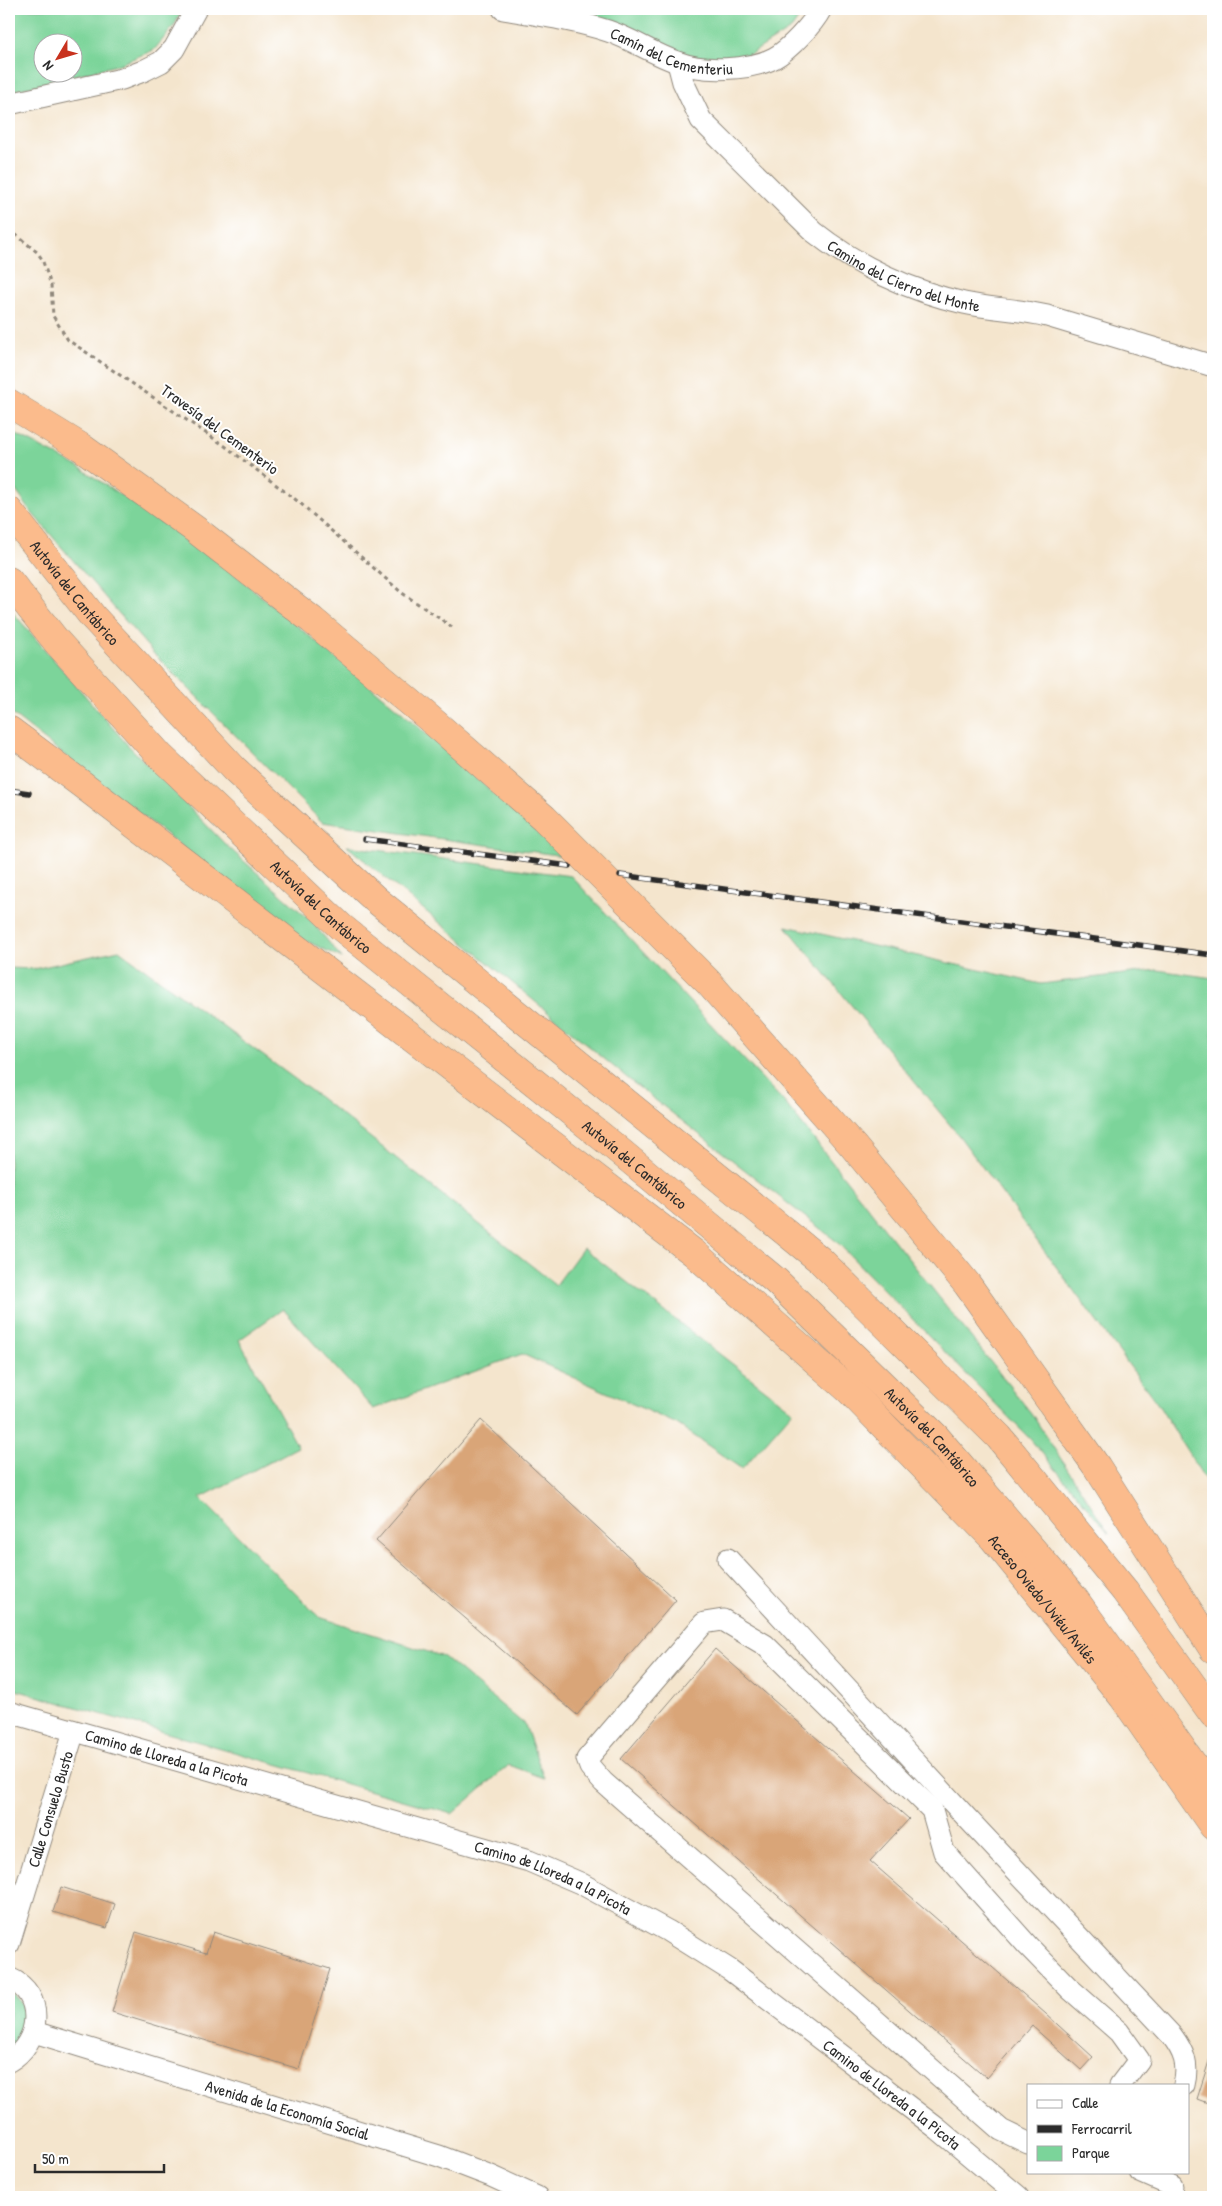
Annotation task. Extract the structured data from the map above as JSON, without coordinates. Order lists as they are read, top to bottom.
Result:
{
  "streets": {
    "highway": ["Autovía del Cantábrico", "Acceso Oviedo/Uviéu/Avilés"],
    "street": [
      "Camín del Cementeriu",
      "Camino del Cierro del Monte",
      "Camino de Lloreda a la Picota",
      "Calle Consuelo Busto",
      "Avenida de la Economía Social"
    ],
    "path": ["Travesía del Cementerio"]
  },
  "crossings": [
    ["Camín del Cementeriu", "Camino del Cierro del Monte"],
    ["Camino de Lloreda a la Picota", "Calle Consuelo Busto"]
  ],
  "legend": ["Calle", "Ferrocarril", "Parque"],
  "scale_bar": "50 m",
  "north": "bottom left"
}
